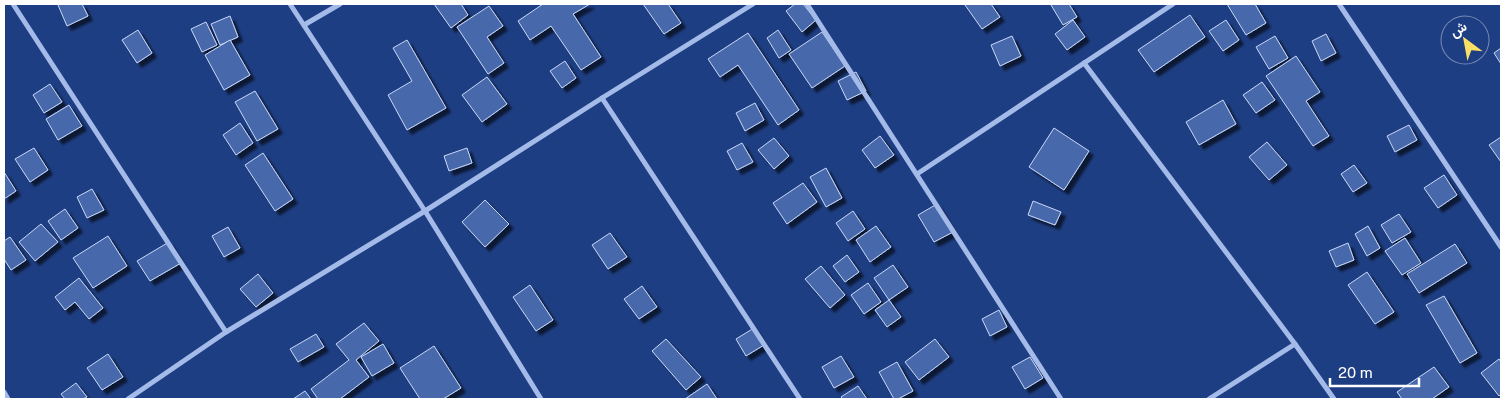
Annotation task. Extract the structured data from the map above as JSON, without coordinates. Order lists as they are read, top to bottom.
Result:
{
  "scale_bar": "20 m",
  "north": "top left"
}
